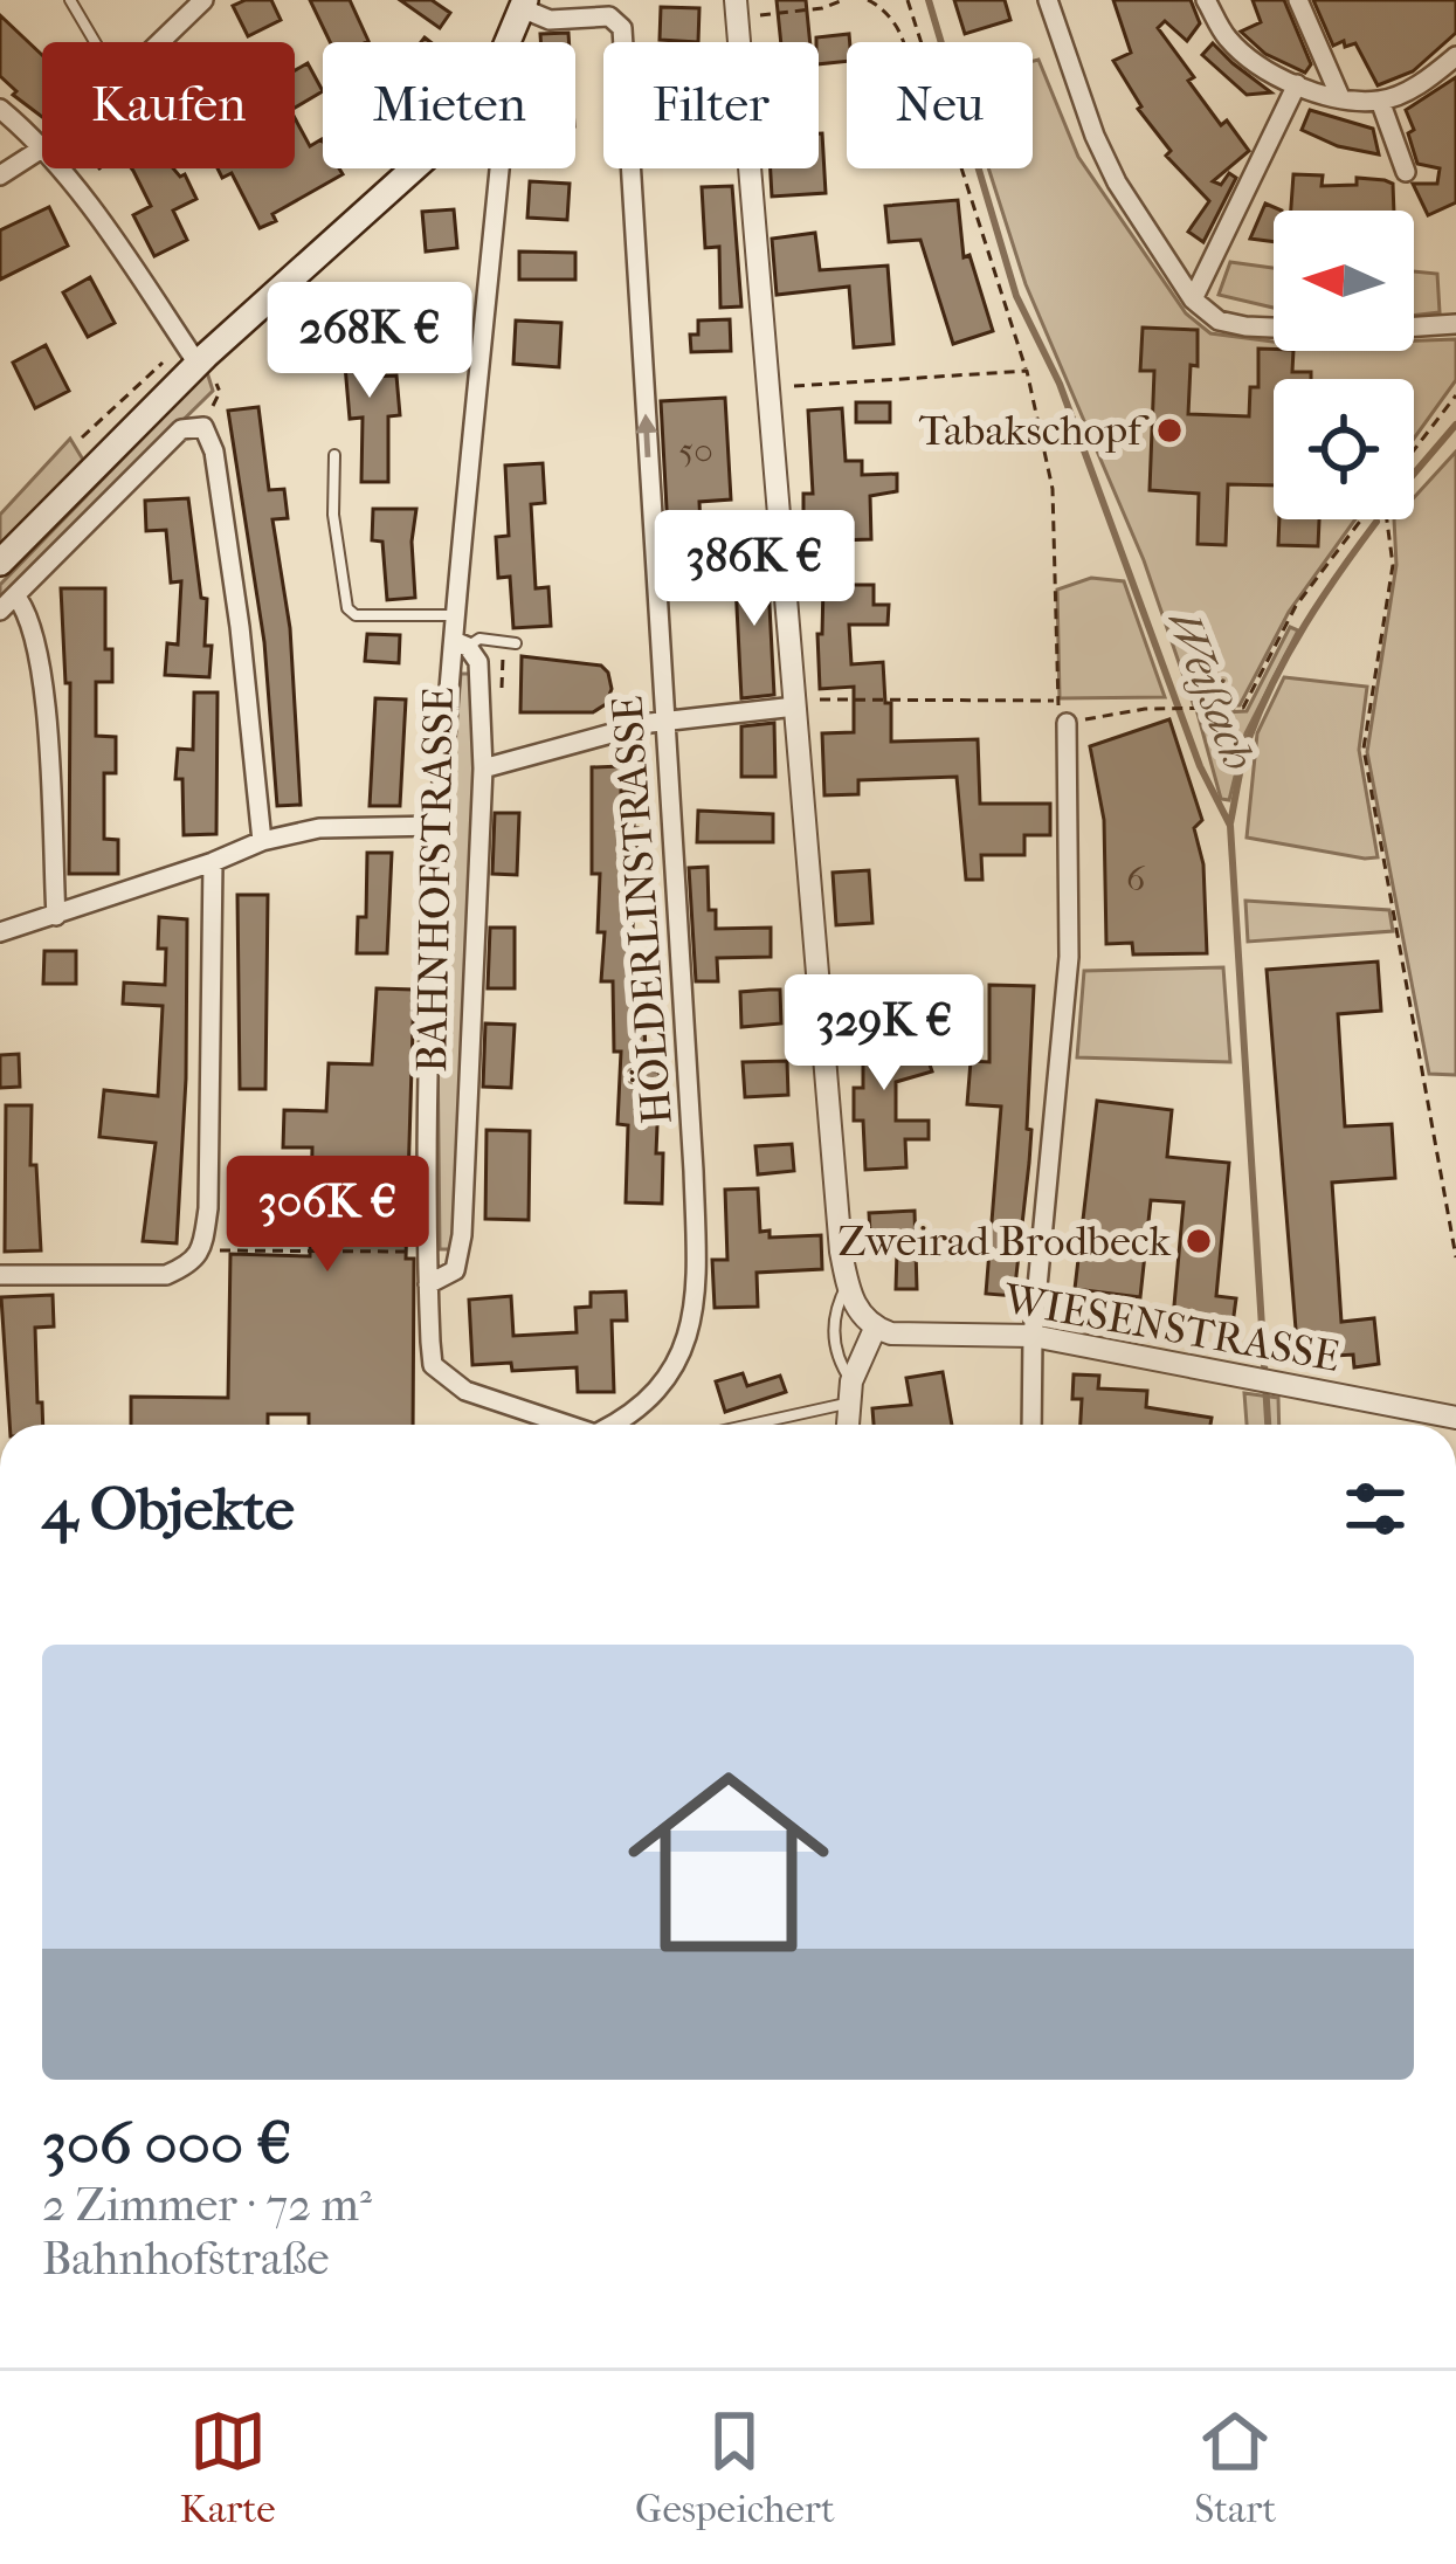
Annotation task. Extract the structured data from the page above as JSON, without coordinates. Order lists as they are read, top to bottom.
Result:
{
  "streets": {
    "street": ["BAHNHOFSTRASSE", "HÖLDERLINSTRASSE", "WIESENSTRASSE"]
  },
  "water": ["Weißach"],
  "places": ["Tabakschopf", "Zweirad Brodbeck"],
  "house_numbers": ["50", "6"],
  "north": "left",
  "page": {
    "chip": [
      "Kaufen",
      "Mieten",
      "Filter",
      "Neu"
    ],
    "price": [
      "268K €",
      "386K €",
      "329K €",
      "306K €"
    ],
    "heading": "4 Objekte",
    "list": [
      {
        "name": "306 000 €",
        "note": "2 Zimmer · 72 m² · Bahnhofstraße"
      }
    ],
    "tabs": ["Karte", "Gespeichert", "Start"]
  }
}
